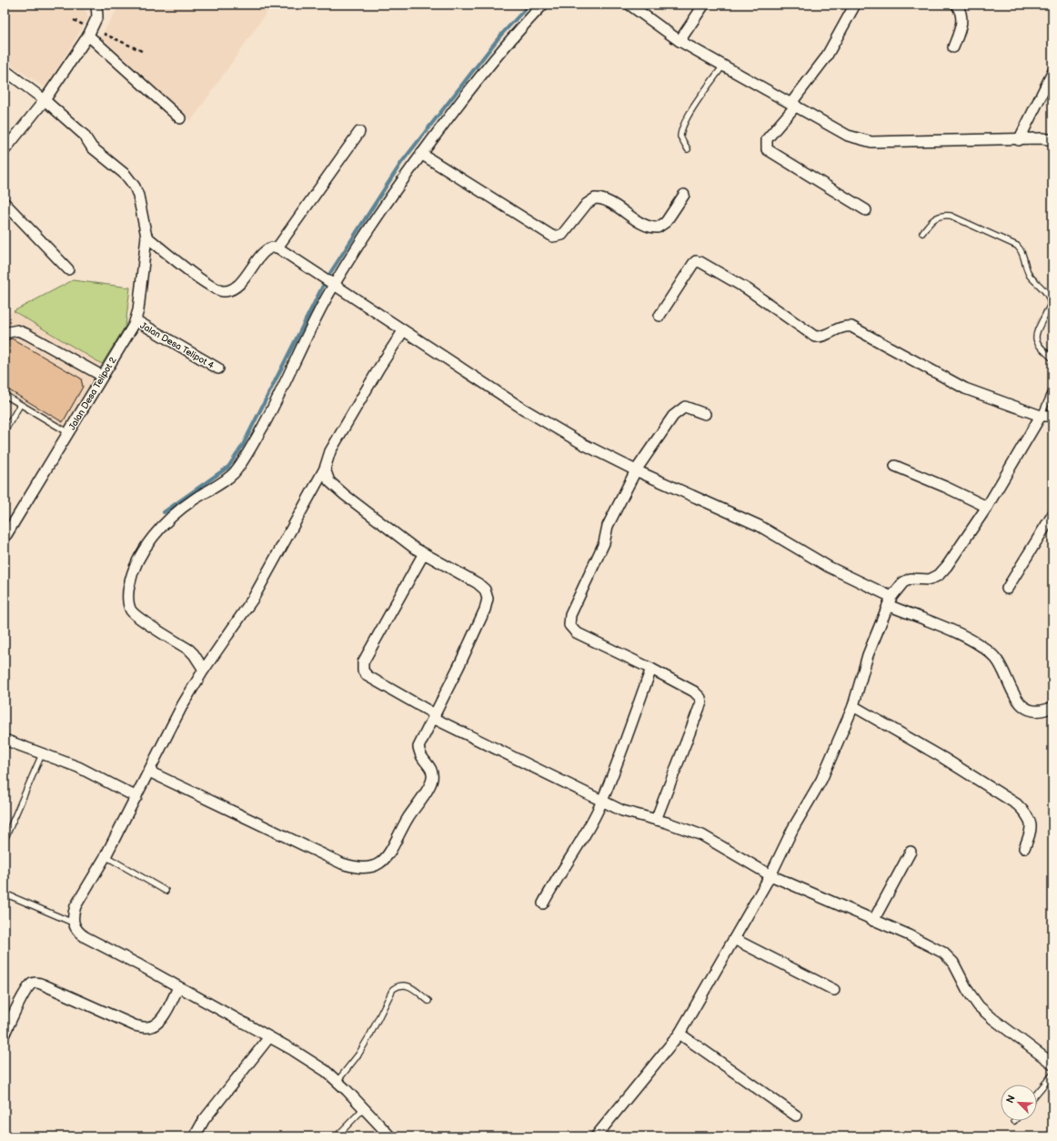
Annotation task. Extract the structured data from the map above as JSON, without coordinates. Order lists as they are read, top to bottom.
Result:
{
  "streets": {
    "street": ["Jalan Desa Telipot 4", "Jalan Desa Telipot 2"]
  },
  "crossings": [
    ["Jalan Desa Telipot 4", "Jalan Desa Telipot 2"]
  ],
  "north": "top left"
}
